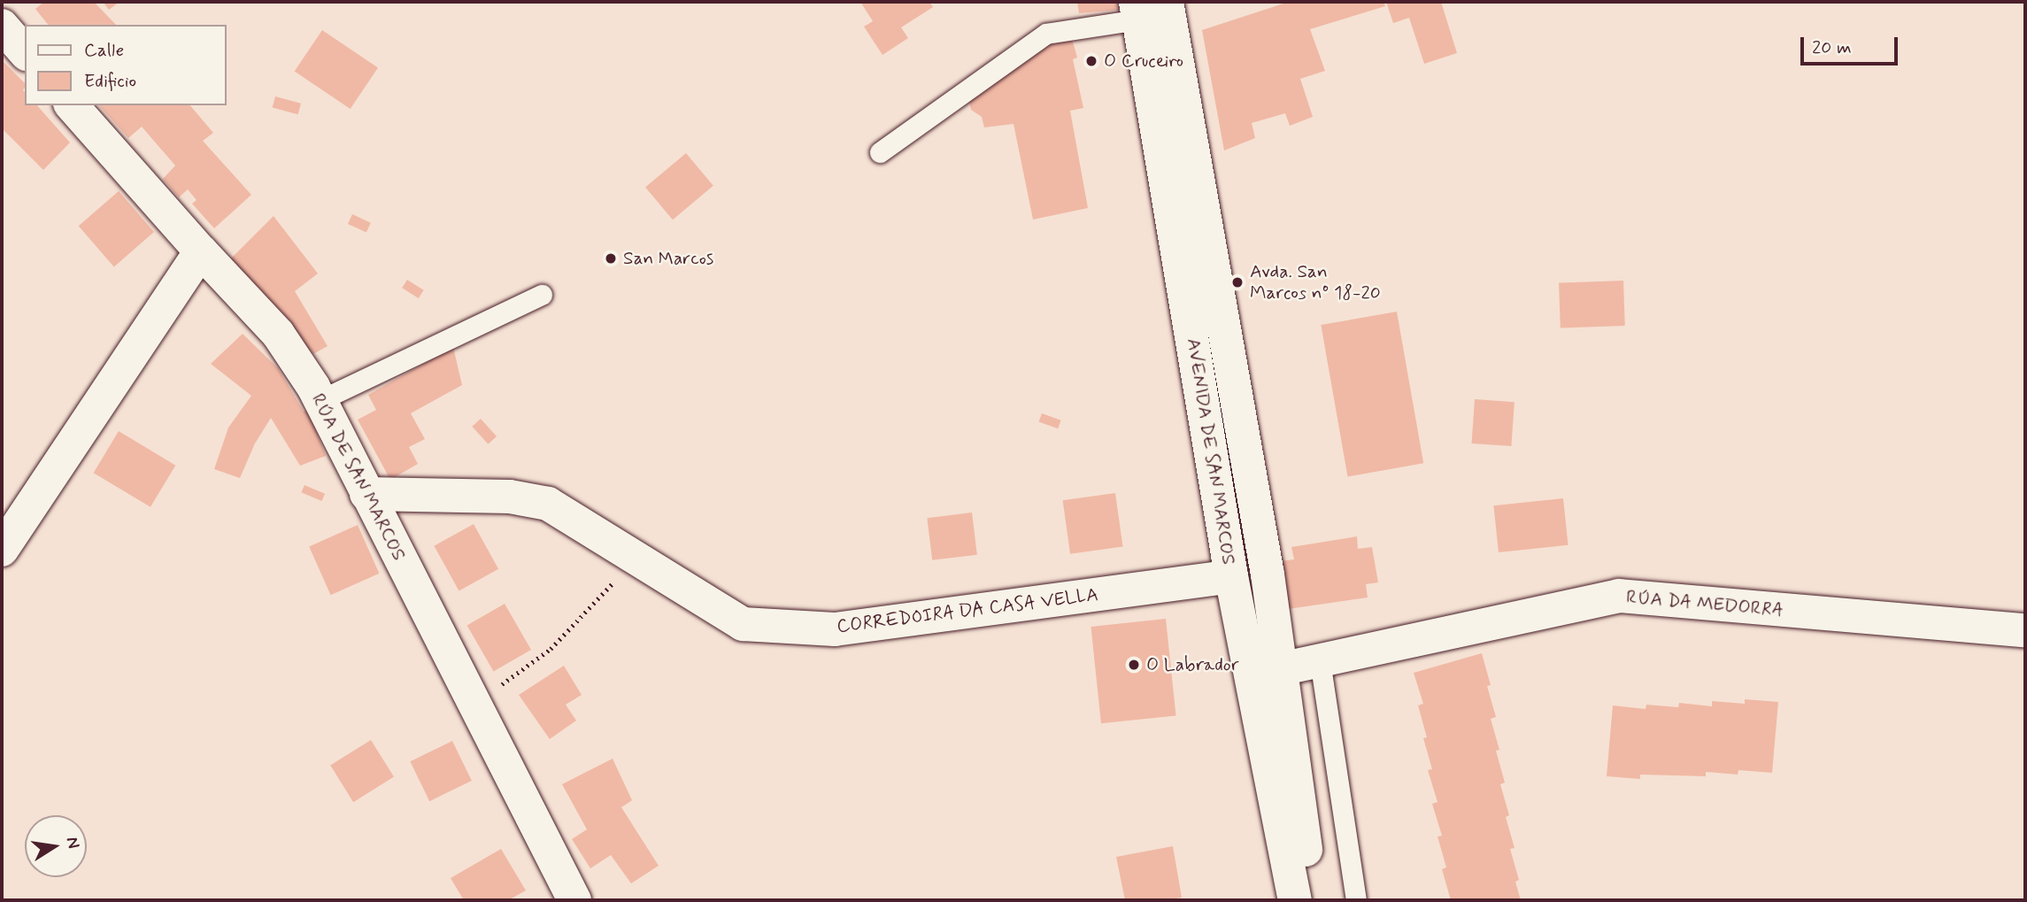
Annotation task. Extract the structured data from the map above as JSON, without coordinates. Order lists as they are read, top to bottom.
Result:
{
  "streets": {
    "street": [
      "AVENIDA DE SAN MARCOS",
      "RÚA DE SAN MARCOS",
      "RÚA DA MEDORRA",
      "CORREDOIRA DA CASA VELLA"
    ]
  },
  "crossings": [
    ["AVENIDA DE SAN MARCOS", "RÚA DA MEDORRA"],
    ["AVENIDA DE SAN MARCOS", "CORREDOIRA DA CASA VELLA"],
    ["RÚA DE SAN MARCOS", "CORREDOIRA DA CASA VELLA"]
  ],
  "places": [
    "O Cruceiro",
    "San Marcos",
    "Avda. San Marcos nº 18-20",
    "O Labrador"
  ],
  "legend": ["Calle", "Edificio"],
  "scale_bar": "20 m",
  "north": "right"
}
